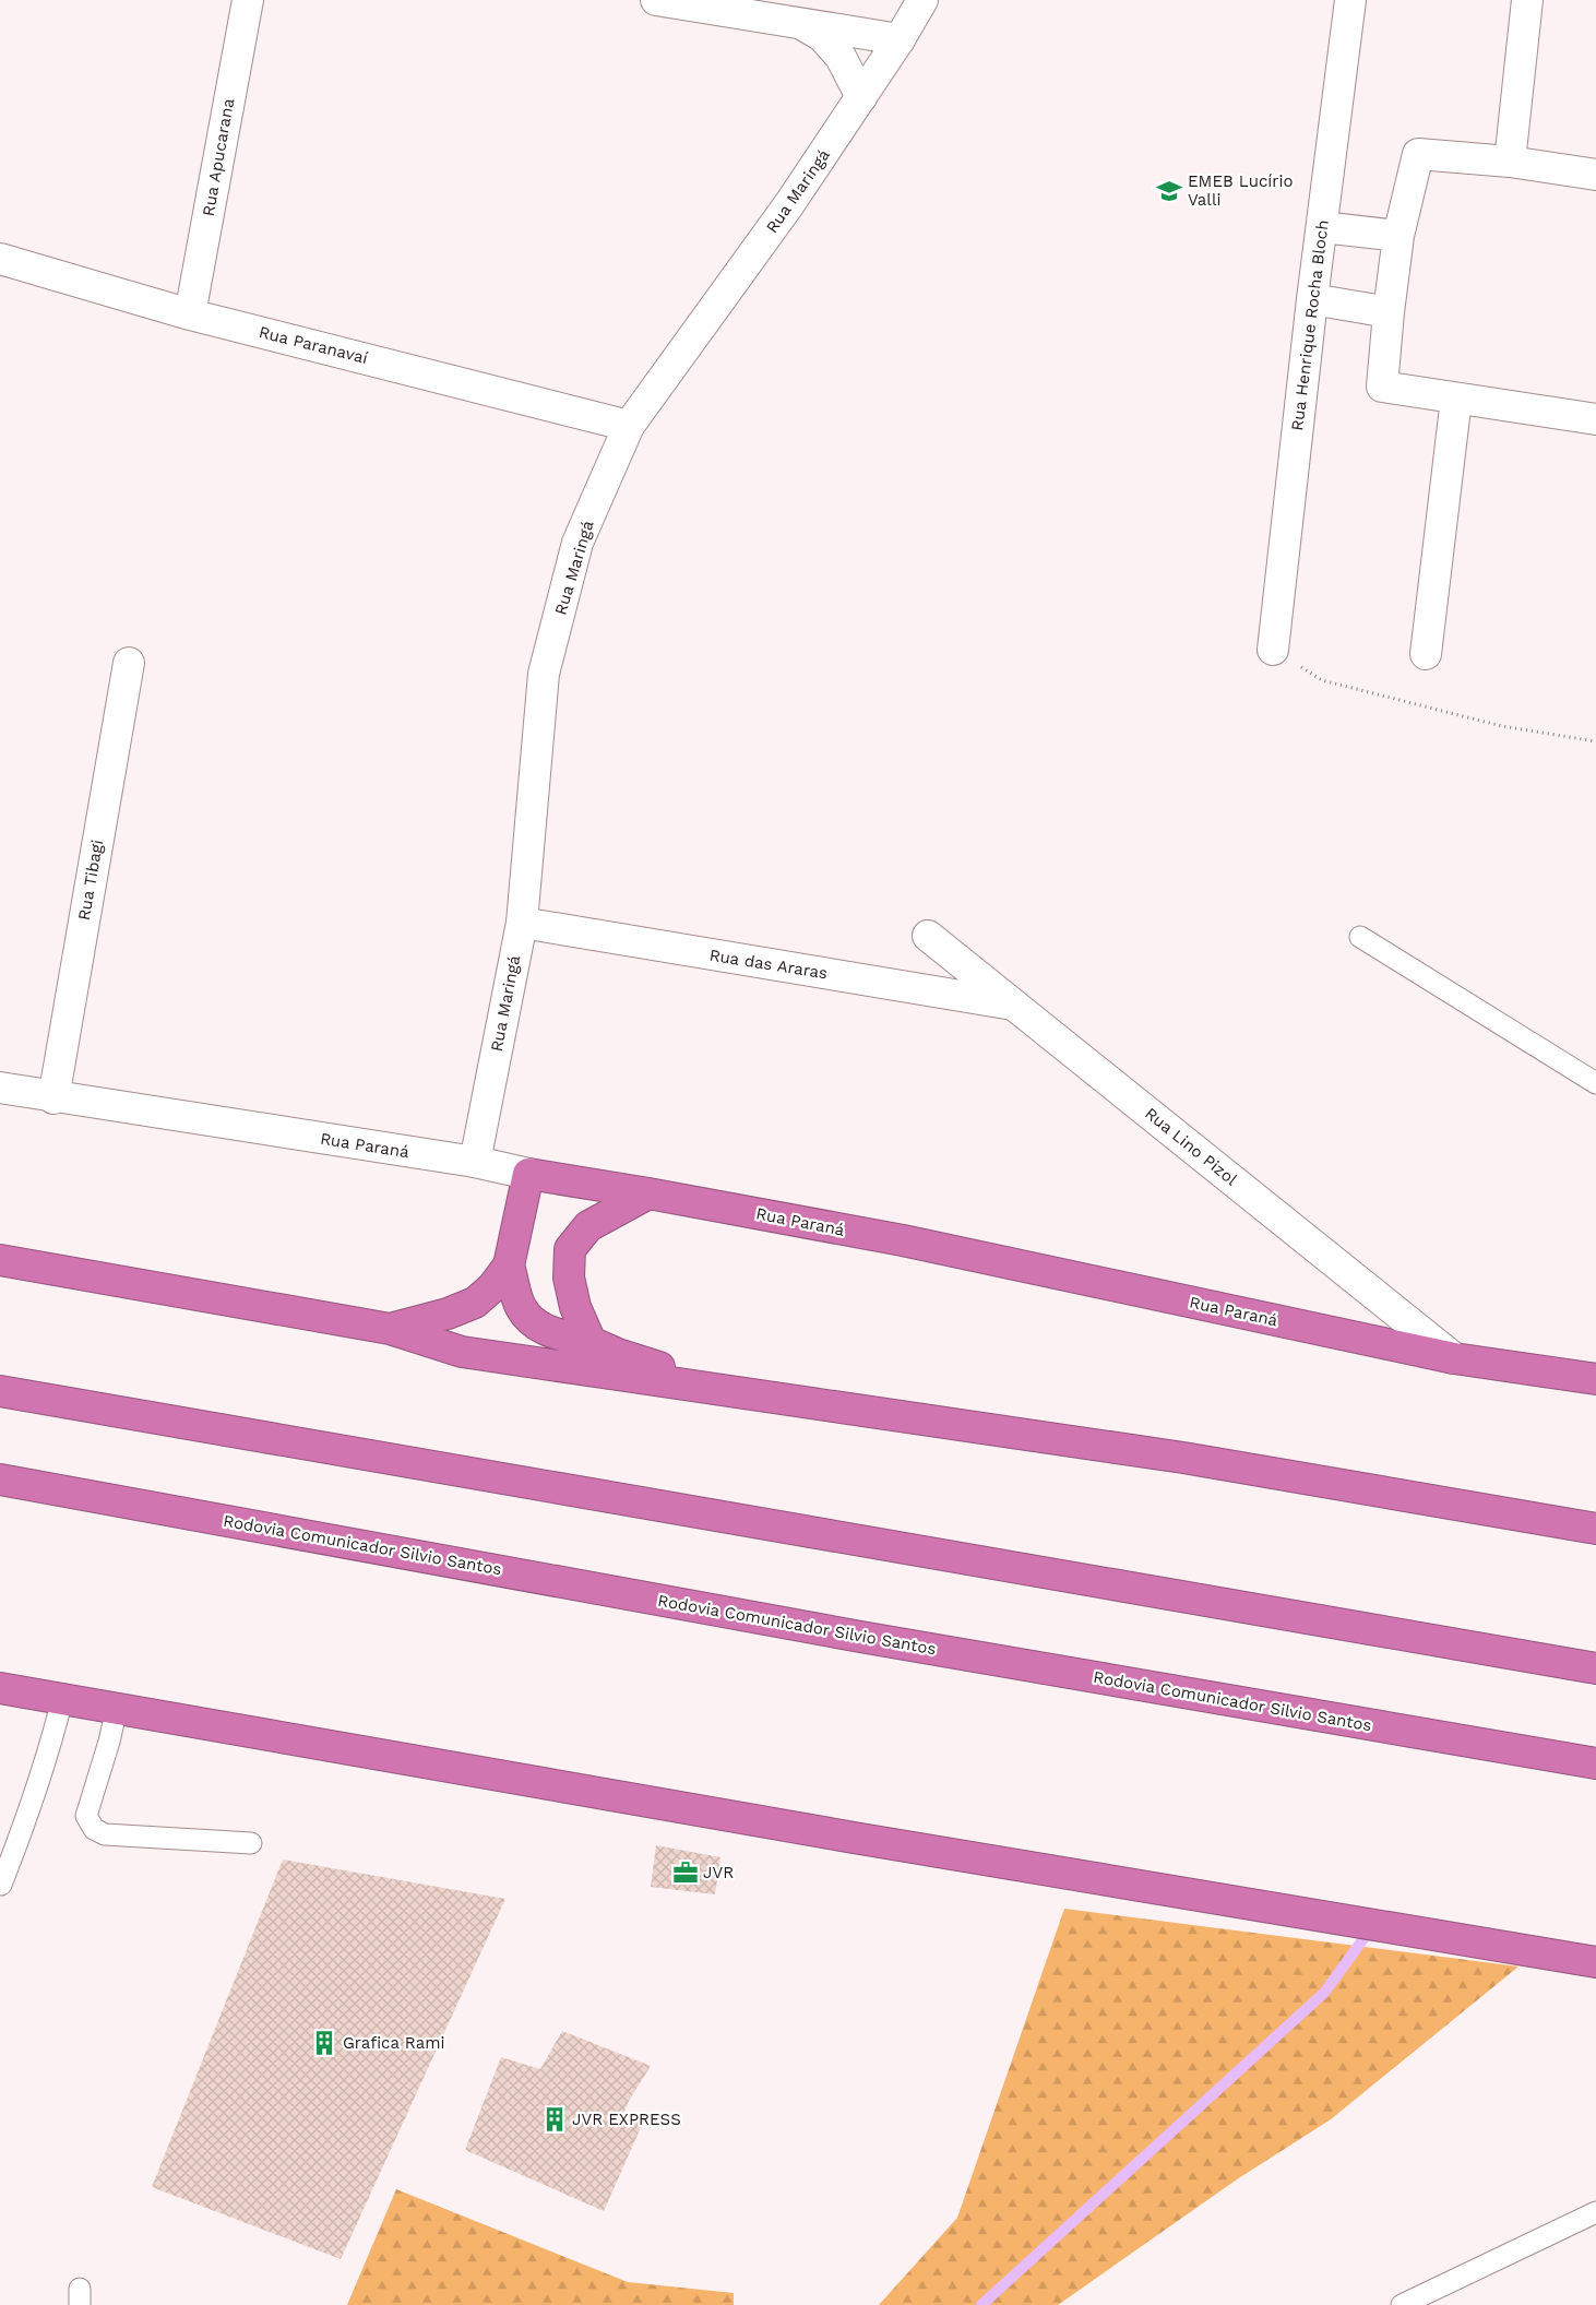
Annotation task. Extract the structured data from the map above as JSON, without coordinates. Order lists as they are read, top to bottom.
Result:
{
  "streets": {
    "highway": ["Rua Paraná", "Rodovia Comunicador Silvio Santos"],
    "street": [
      "Rua Apucarana",
      "Rua Maringá",
      "Rua Henrique Rocha Bloch",
      "Rua Paranavaí",
      "Rua Tibagi",
      "Rua das Araras",
      "Rua Lino Pizol"
    ]
  },
  "crossings": [
    ["Rua Apucarana", "Rua Paranavaí"],
    ["Rua Maringá", "Rua Paranavaí"],
    ["Rua Maringá", "Rua das Araras"],
    ["Rua Maringá", "Rua Paraná"],
    ["Rua Tibagi", "Rua Paraná"],
    ["Rua das Araras", "Rua Lino Pizol"],
    ["Rua Paraná", "Rua Lino Pizol"]
  ],
  "places": {
    "school or university": ["EMEB Lucírio Valli"],
    "office": ["JVR"],
    "building": ["Grafica Rami", "JVR EXPRESS"]
  }
}
